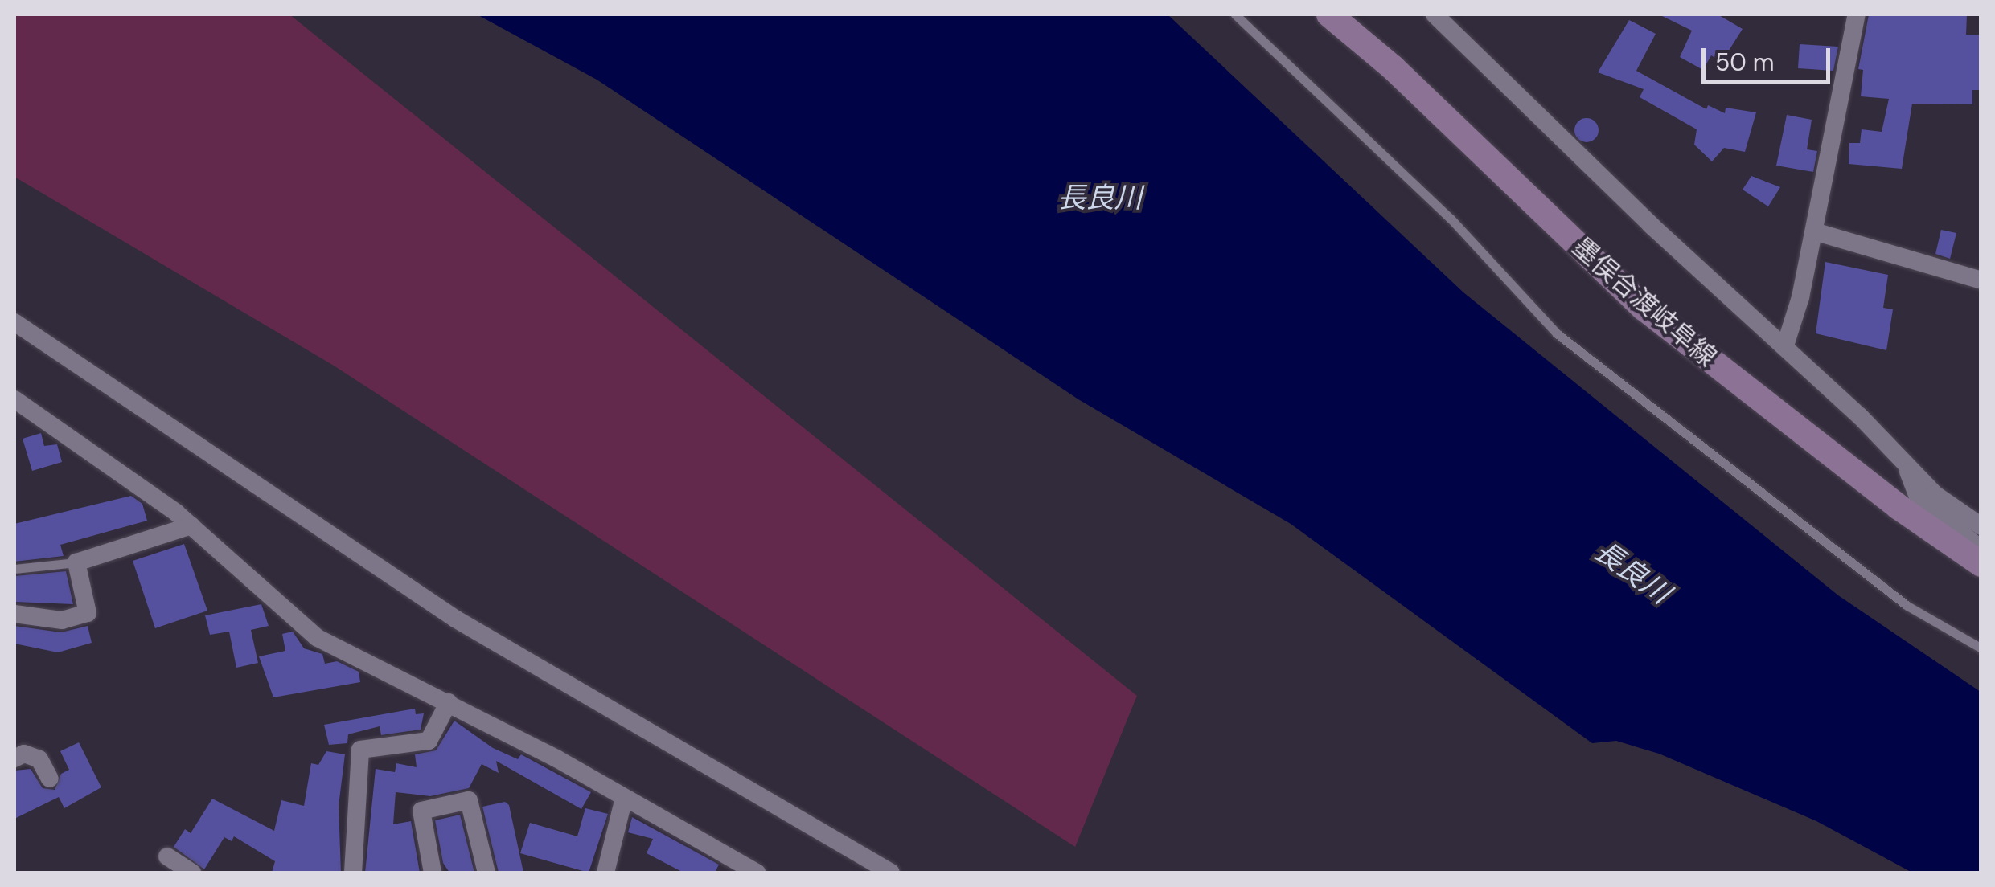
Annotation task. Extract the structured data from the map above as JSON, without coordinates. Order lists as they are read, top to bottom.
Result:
{
  "streets": {
    "main road": ["墨俣合渡岐阜線"]
  },
  "water": ["長良川"],
  "scale_bar": "50 m"
}
